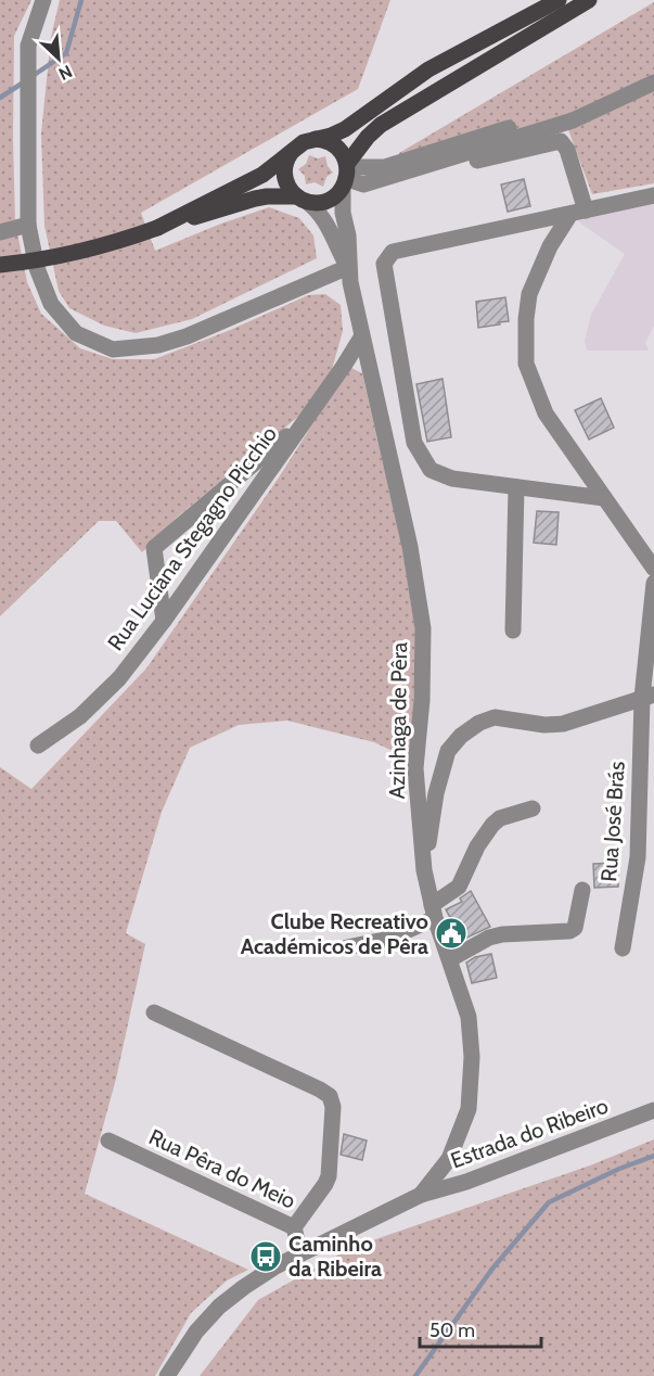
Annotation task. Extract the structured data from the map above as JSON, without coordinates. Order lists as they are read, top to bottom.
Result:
{
  "streets": {
    "street": [
      "Rua Luciana Stegagno Picchio",
      "Azinhaga de Pêra",
      "Rua José Brás",
      "Estrada do Ribeiro",
      "Rua Pêra do Meio"
    ]
  },
  "crossings": [
    ["Rua Luciana Stegagno Picchio", "Azinhaga de Pêra"],
    ["Azinhaga de Pêra", "Estrada do Ribeiro"],
    ["Azinhaga de Pêra", "Rua Pêra do Meio"]
  ],
  "places": {
    "public building": ["Clube Recreativo Académicos de Pêra"],
    "bus stop": ["Caminho da Ribeira"]
  },
  "scale_bar": "50 m",
  "north": "bottom right"
}
